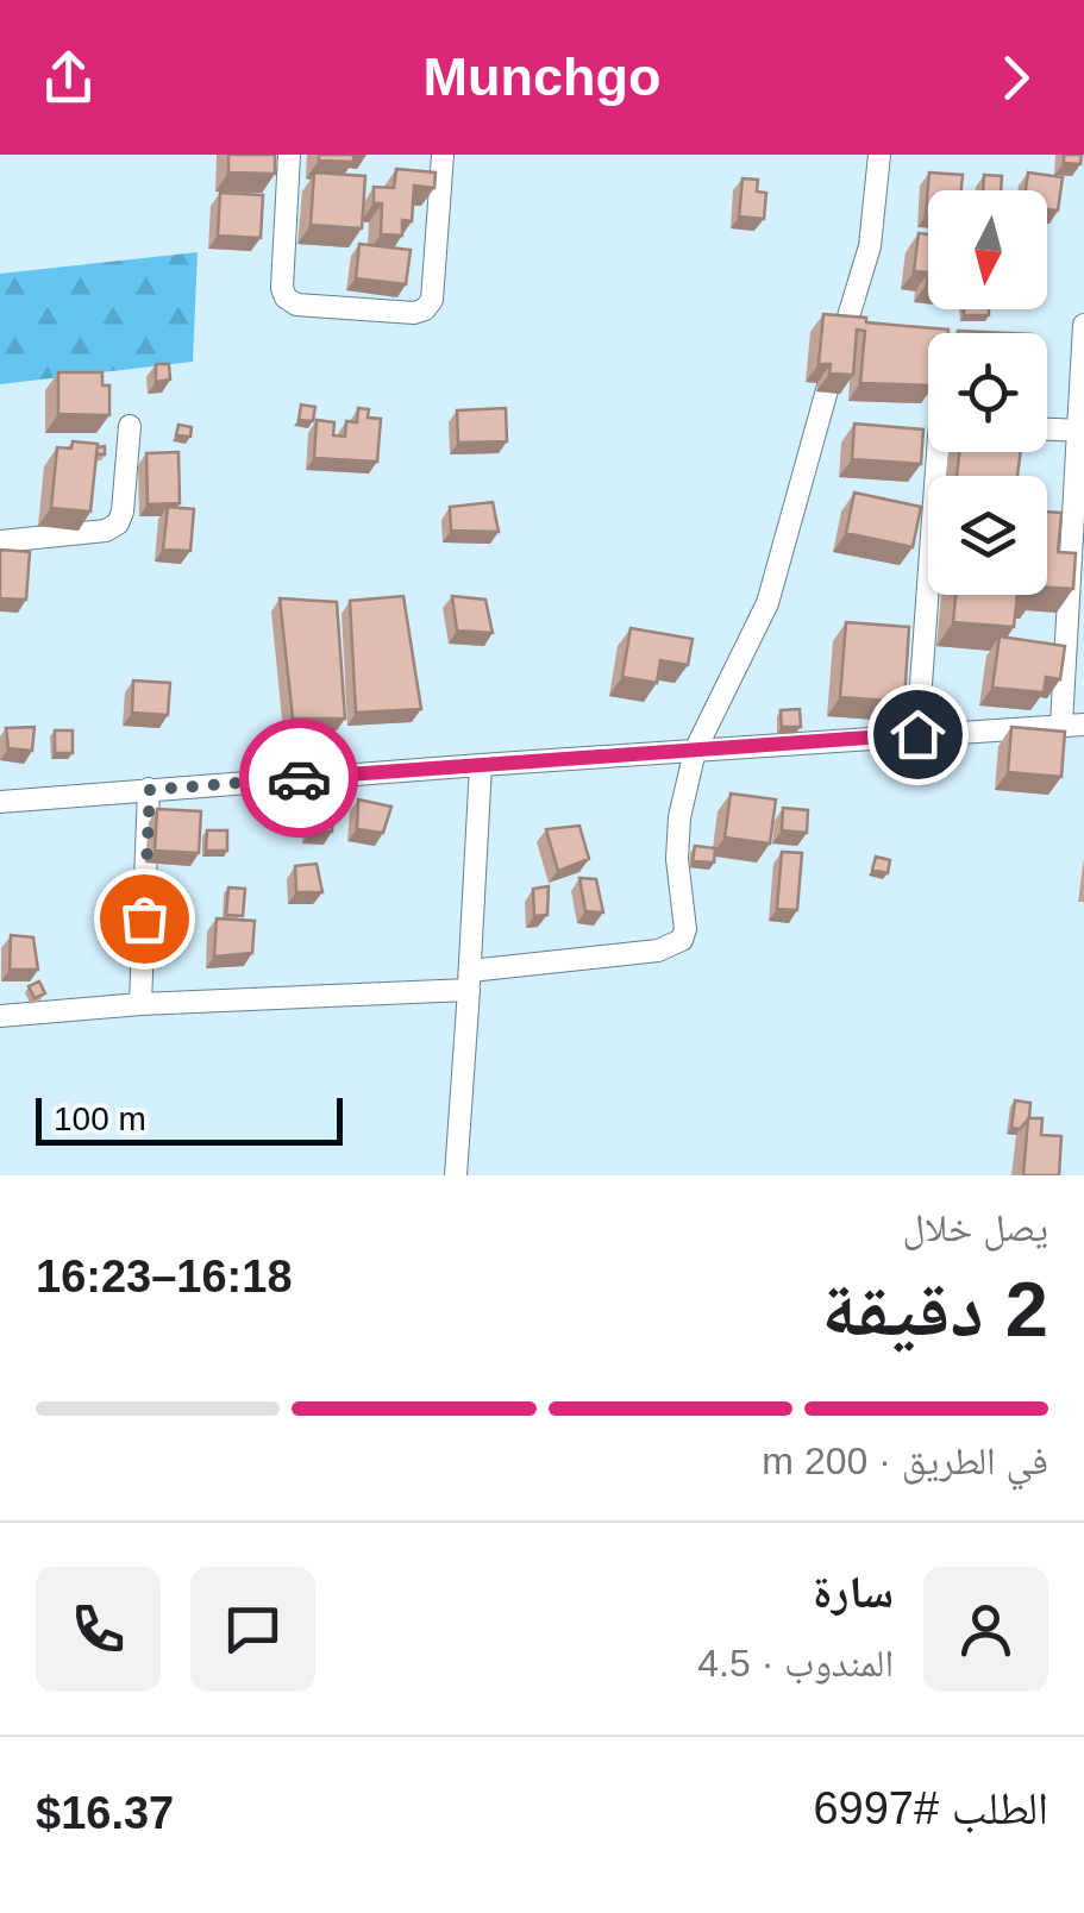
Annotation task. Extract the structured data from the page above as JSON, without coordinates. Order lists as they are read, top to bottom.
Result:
{
  "scale_bar": "100 m",
  "north": "bottom",
  "page": {
    "header": "Munchgo",
    "scale": "100 m",
    "heading": ["2 دقيقة", "يصل خلال", "16:18–16:23"],
    "panel": [
      "سارة",
      "المندوب · 4.5",
      "الطلب #6997",
      "$16.37"
    ],
    "bar": "في الطريق · 200 m"
  }
}
